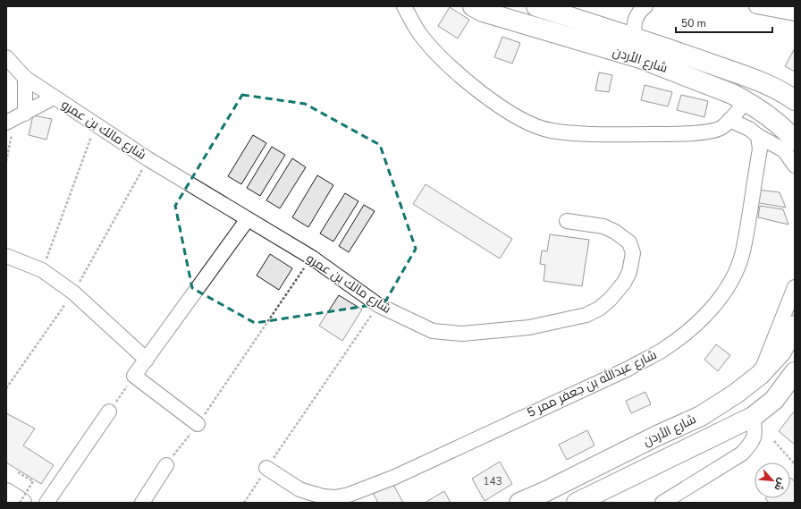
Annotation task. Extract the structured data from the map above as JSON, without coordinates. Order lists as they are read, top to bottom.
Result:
{
  "streets": {
    "highway": ["شارع الأردن"],
    "street": ["شارع مالك بن عمرو", "شارع عبدالله بن جعفر ممر 5"]
  },
  "house_numbers": ["143"],
  "scale_bar": "50 m",
  "north": "bottom right"
}
